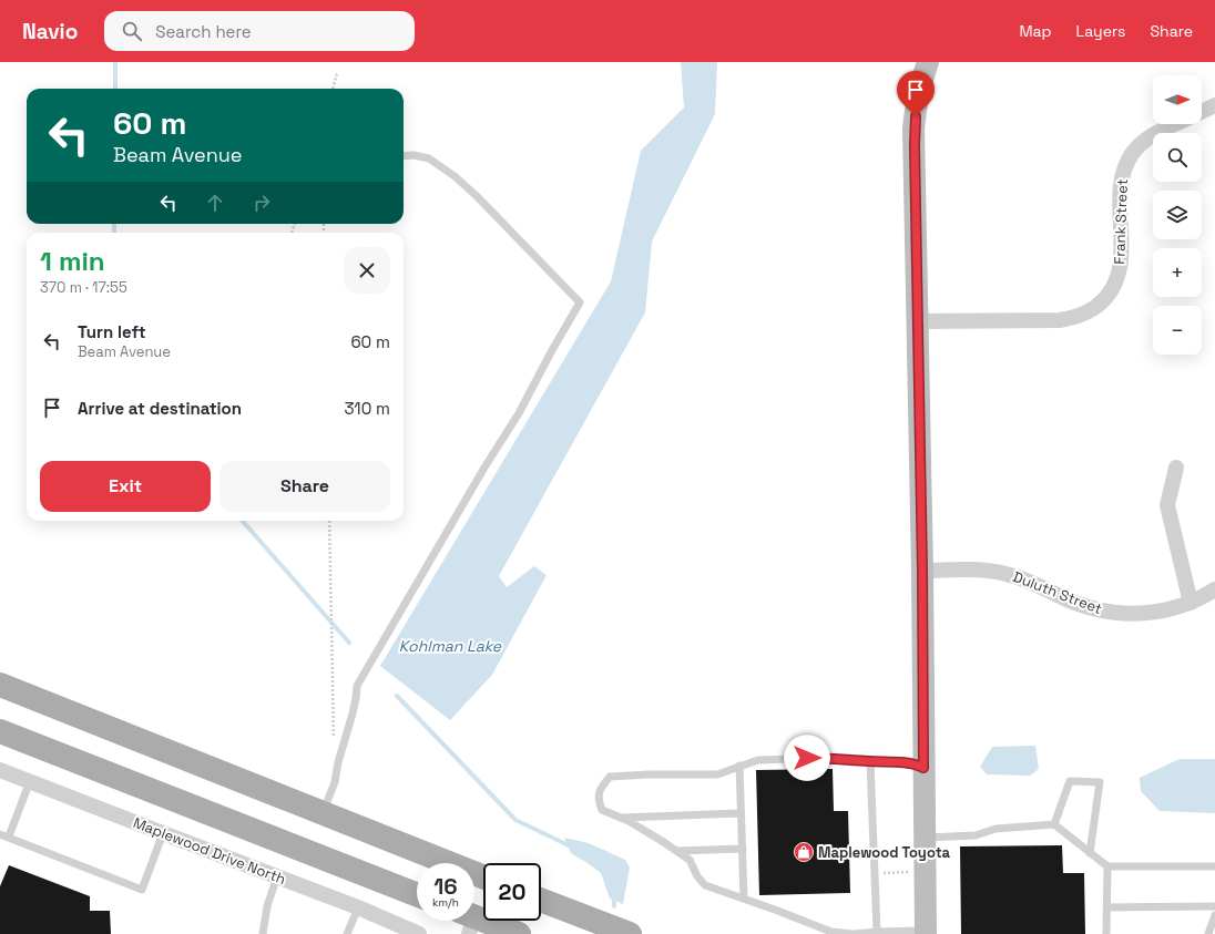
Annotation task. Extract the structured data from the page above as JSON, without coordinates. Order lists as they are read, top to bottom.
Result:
{
  "streets": {
    "street": ["Frank Street", "Duluth Street", "Maplewood Drive North"]
  },
  "water": ["Kohlman Lake"],
  "places": {
    "shop": ["Maplewood Toyota"]
  },
  "north": "right",
  "page": {
    "header": "Navio",
    "search": "Search here",
    "nav": ["Map", "Layers", "Share"],
    "map_buttons": ["+", "−"],
    "turn": ["60 m", "Beam Avenue"],
    "heading": ["1 min", "370 m · 17:55"],
    "list": [
      {
        "name": "Turn left",
        "note": "Beam Avenue",
        "value": "60 m"
      },
      {
        "name": "Arrive at destination",
        "value": "310 m"
      }
    ],
    "buttons": ["Exit", "Share"],
    "speed": "16 km/h",
    "limit": "20"
  }
}
